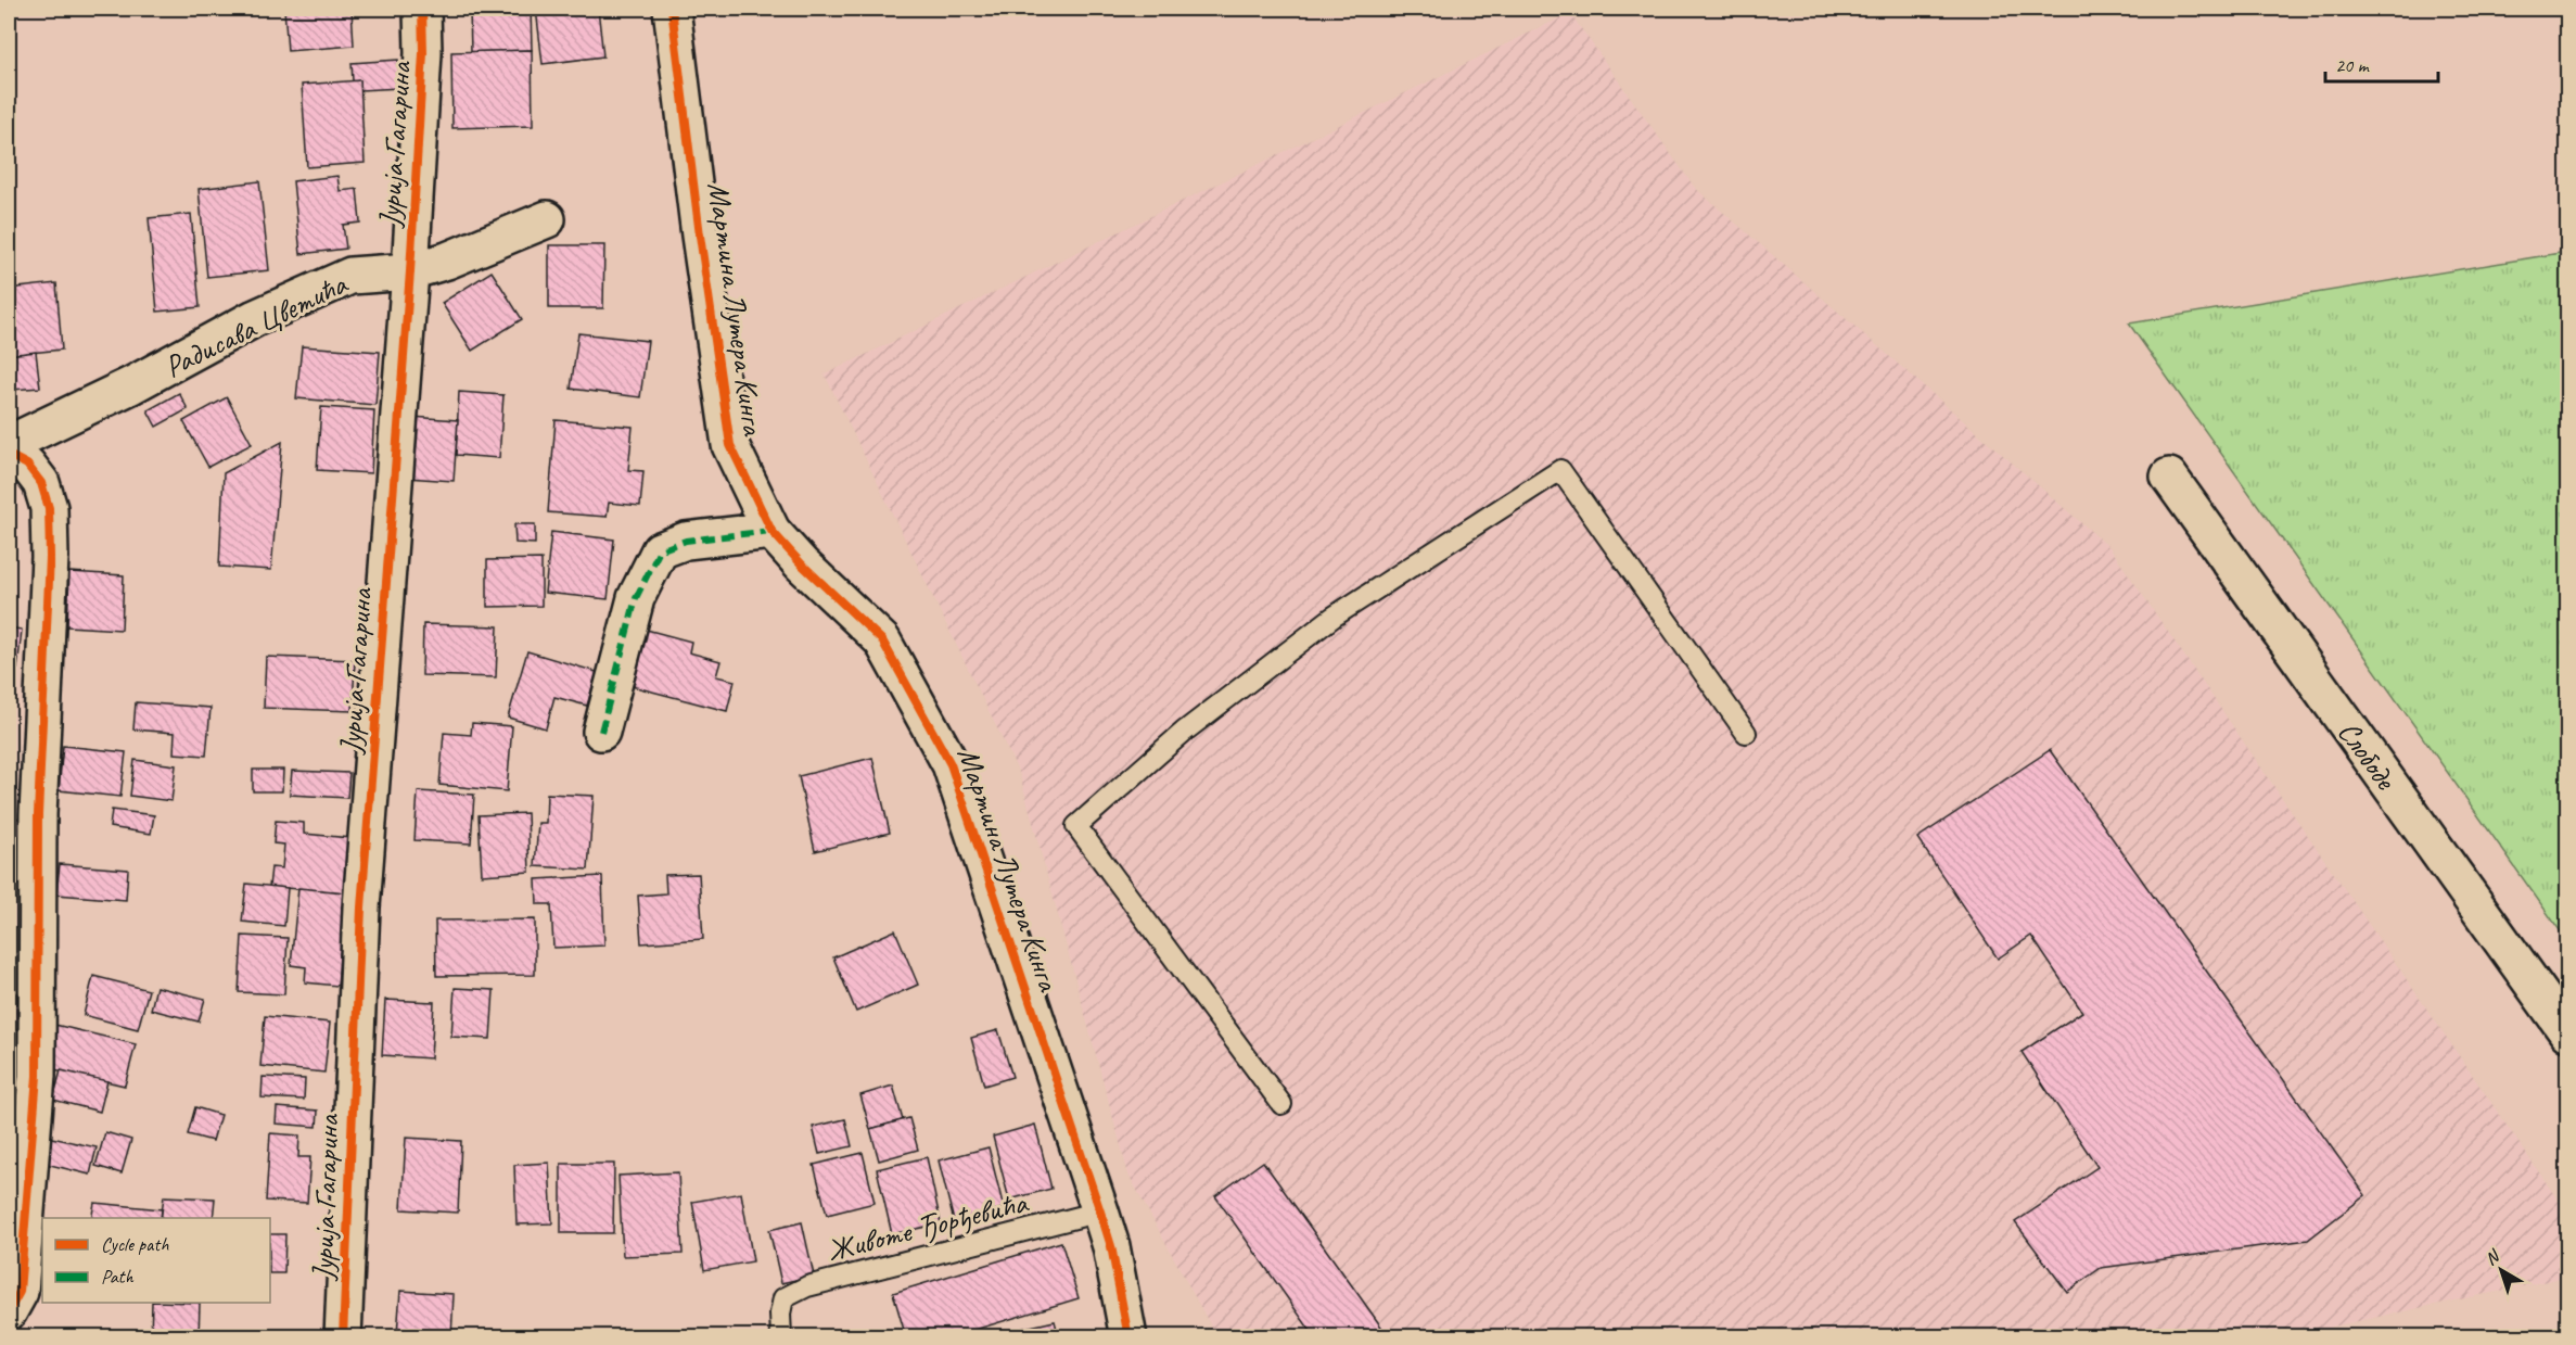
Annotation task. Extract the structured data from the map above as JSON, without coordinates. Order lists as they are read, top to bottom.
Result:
{
  "streets": {
    "street": [
      "Јурија Гагарина",
      "Мартина Лутера Кинга",
      "Радисава Цветића",
      "Слободе"
    ],
    "lane": ["Животе Ђорђевића"]
  },
  "crossings": [
    ["Јурија Гагарина", "Радисава Цветића"],
    ["Мартина Лутера Кинга", "Животе Ђорђевића"]
  ],
  "legend": ["Cycle path", "Path"],
  "scale_bar": "20 m",
  "north": "top left"
}
